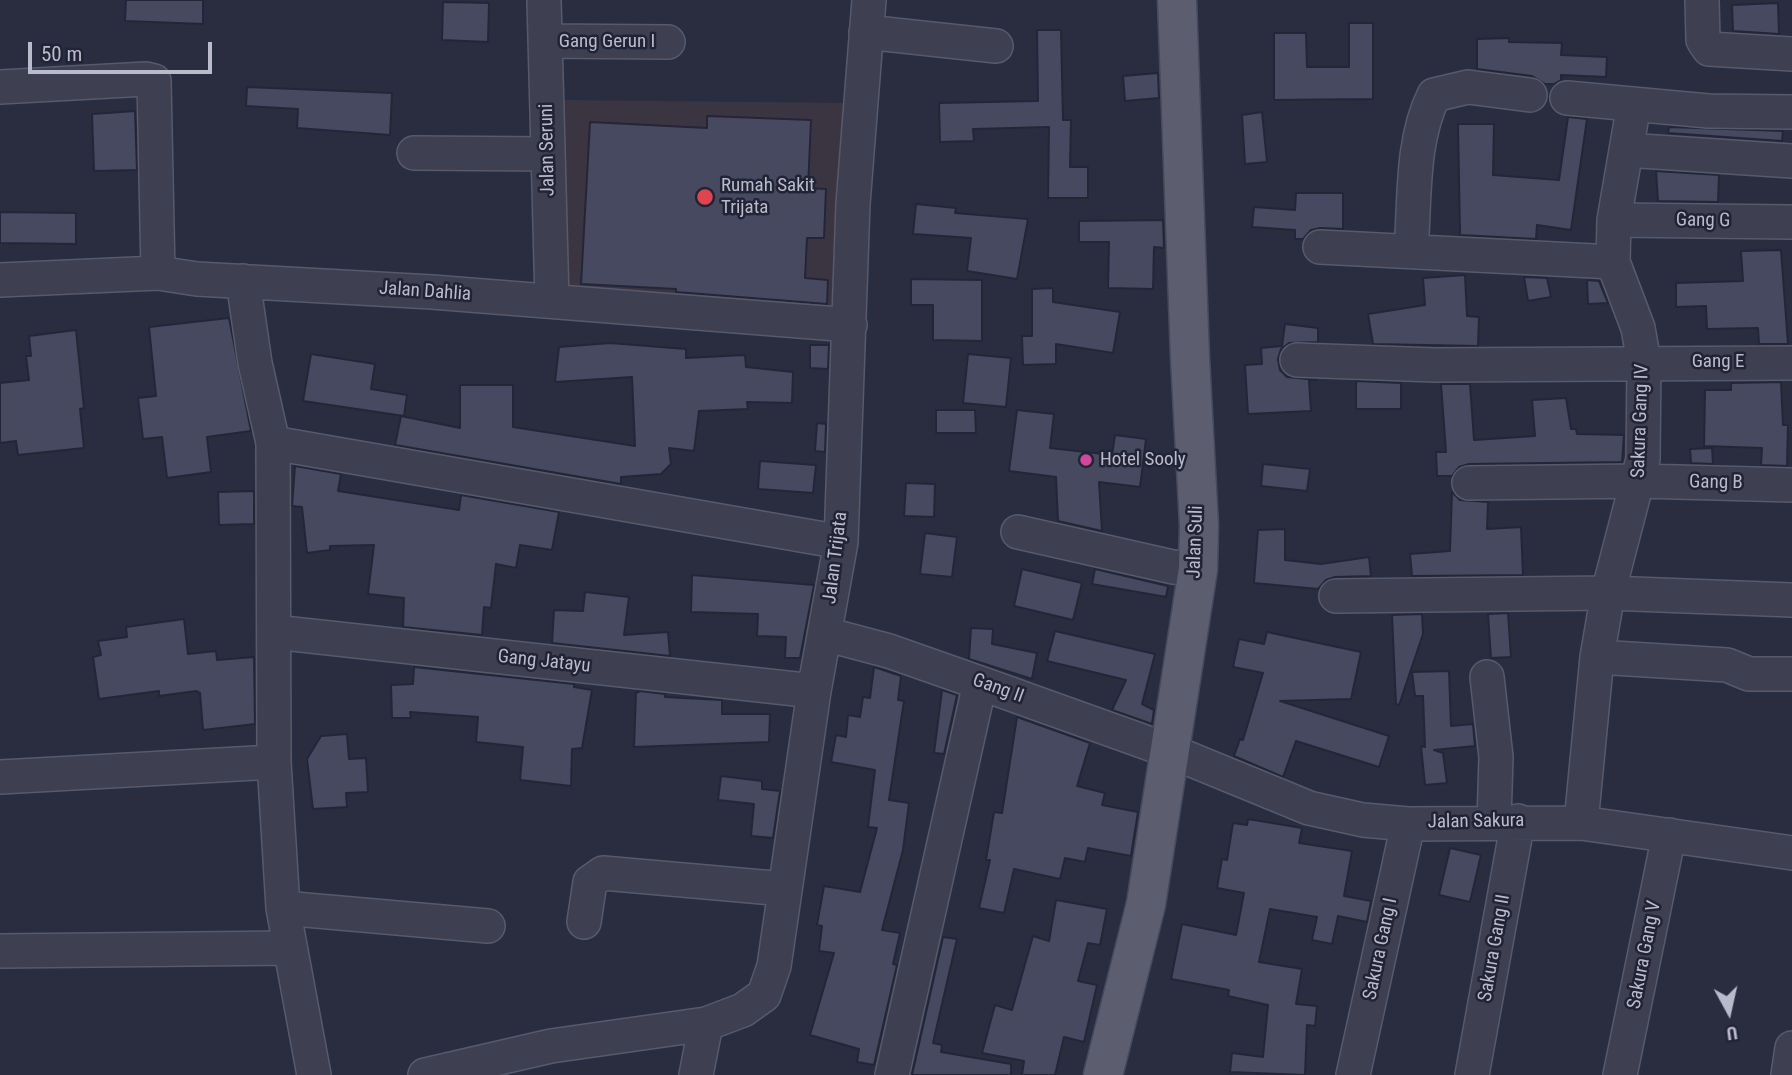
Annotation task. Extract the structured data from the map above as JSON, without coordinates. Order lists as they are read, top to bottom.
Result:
{
  "streets": {
    "main road": ["Jalan Suli"],
    "street": [
      "Gang Gerun I",
      "Jalan Seruni",
      "Gang G",
      "Jalan Dahlia",
      "Gang E",
      "Sakura Gang IV",
      "Gang B",
      "Jalan Trijata",
      "Gang Jatayu",
      "Gang II",
      "Jalan Sakura",
      "Sakura Gang II",
      "Sakura Gang I",
      "Sakura Gang V"
    ]
  },
  "crossings": [
    ["Gang Gerun I", "Jalan Seruni"],
    ["Jalan Seruni", "Jalan Dahlia"],
    ["Gang G", "Sakura Gang IV"],
    ["Jalan Dahlia", "Jalan Trijata"],
    ["Gang E", "Sakura Gang IV"],
    ["Sakura Gang IV", "Gang B"],
    ["Sakura Gang IV", "Jalan Sakura"],
    ["Jalan Suli", "Gang II"],
    ["Jalan Suli", "Jalan Sakura"],
    ["Jalan Trijata", "Gang Jatayu"],
    ["Jalan Trijata", "Gang II"],
    ["Gang II", "Jalan Sakura"],
    ["Jalan Sakura", "Sakura Gang II"],
    ["Jalan Sakura", "Sakura Gang I"],
    ["Jalan Sakura", "Sakura Gang V"]
  ],
  "places": ["Rumah Sakit Trijata", "Hotel Sooly"],
  "scale_bar": "50 m",
  "north": "bottom"
}
